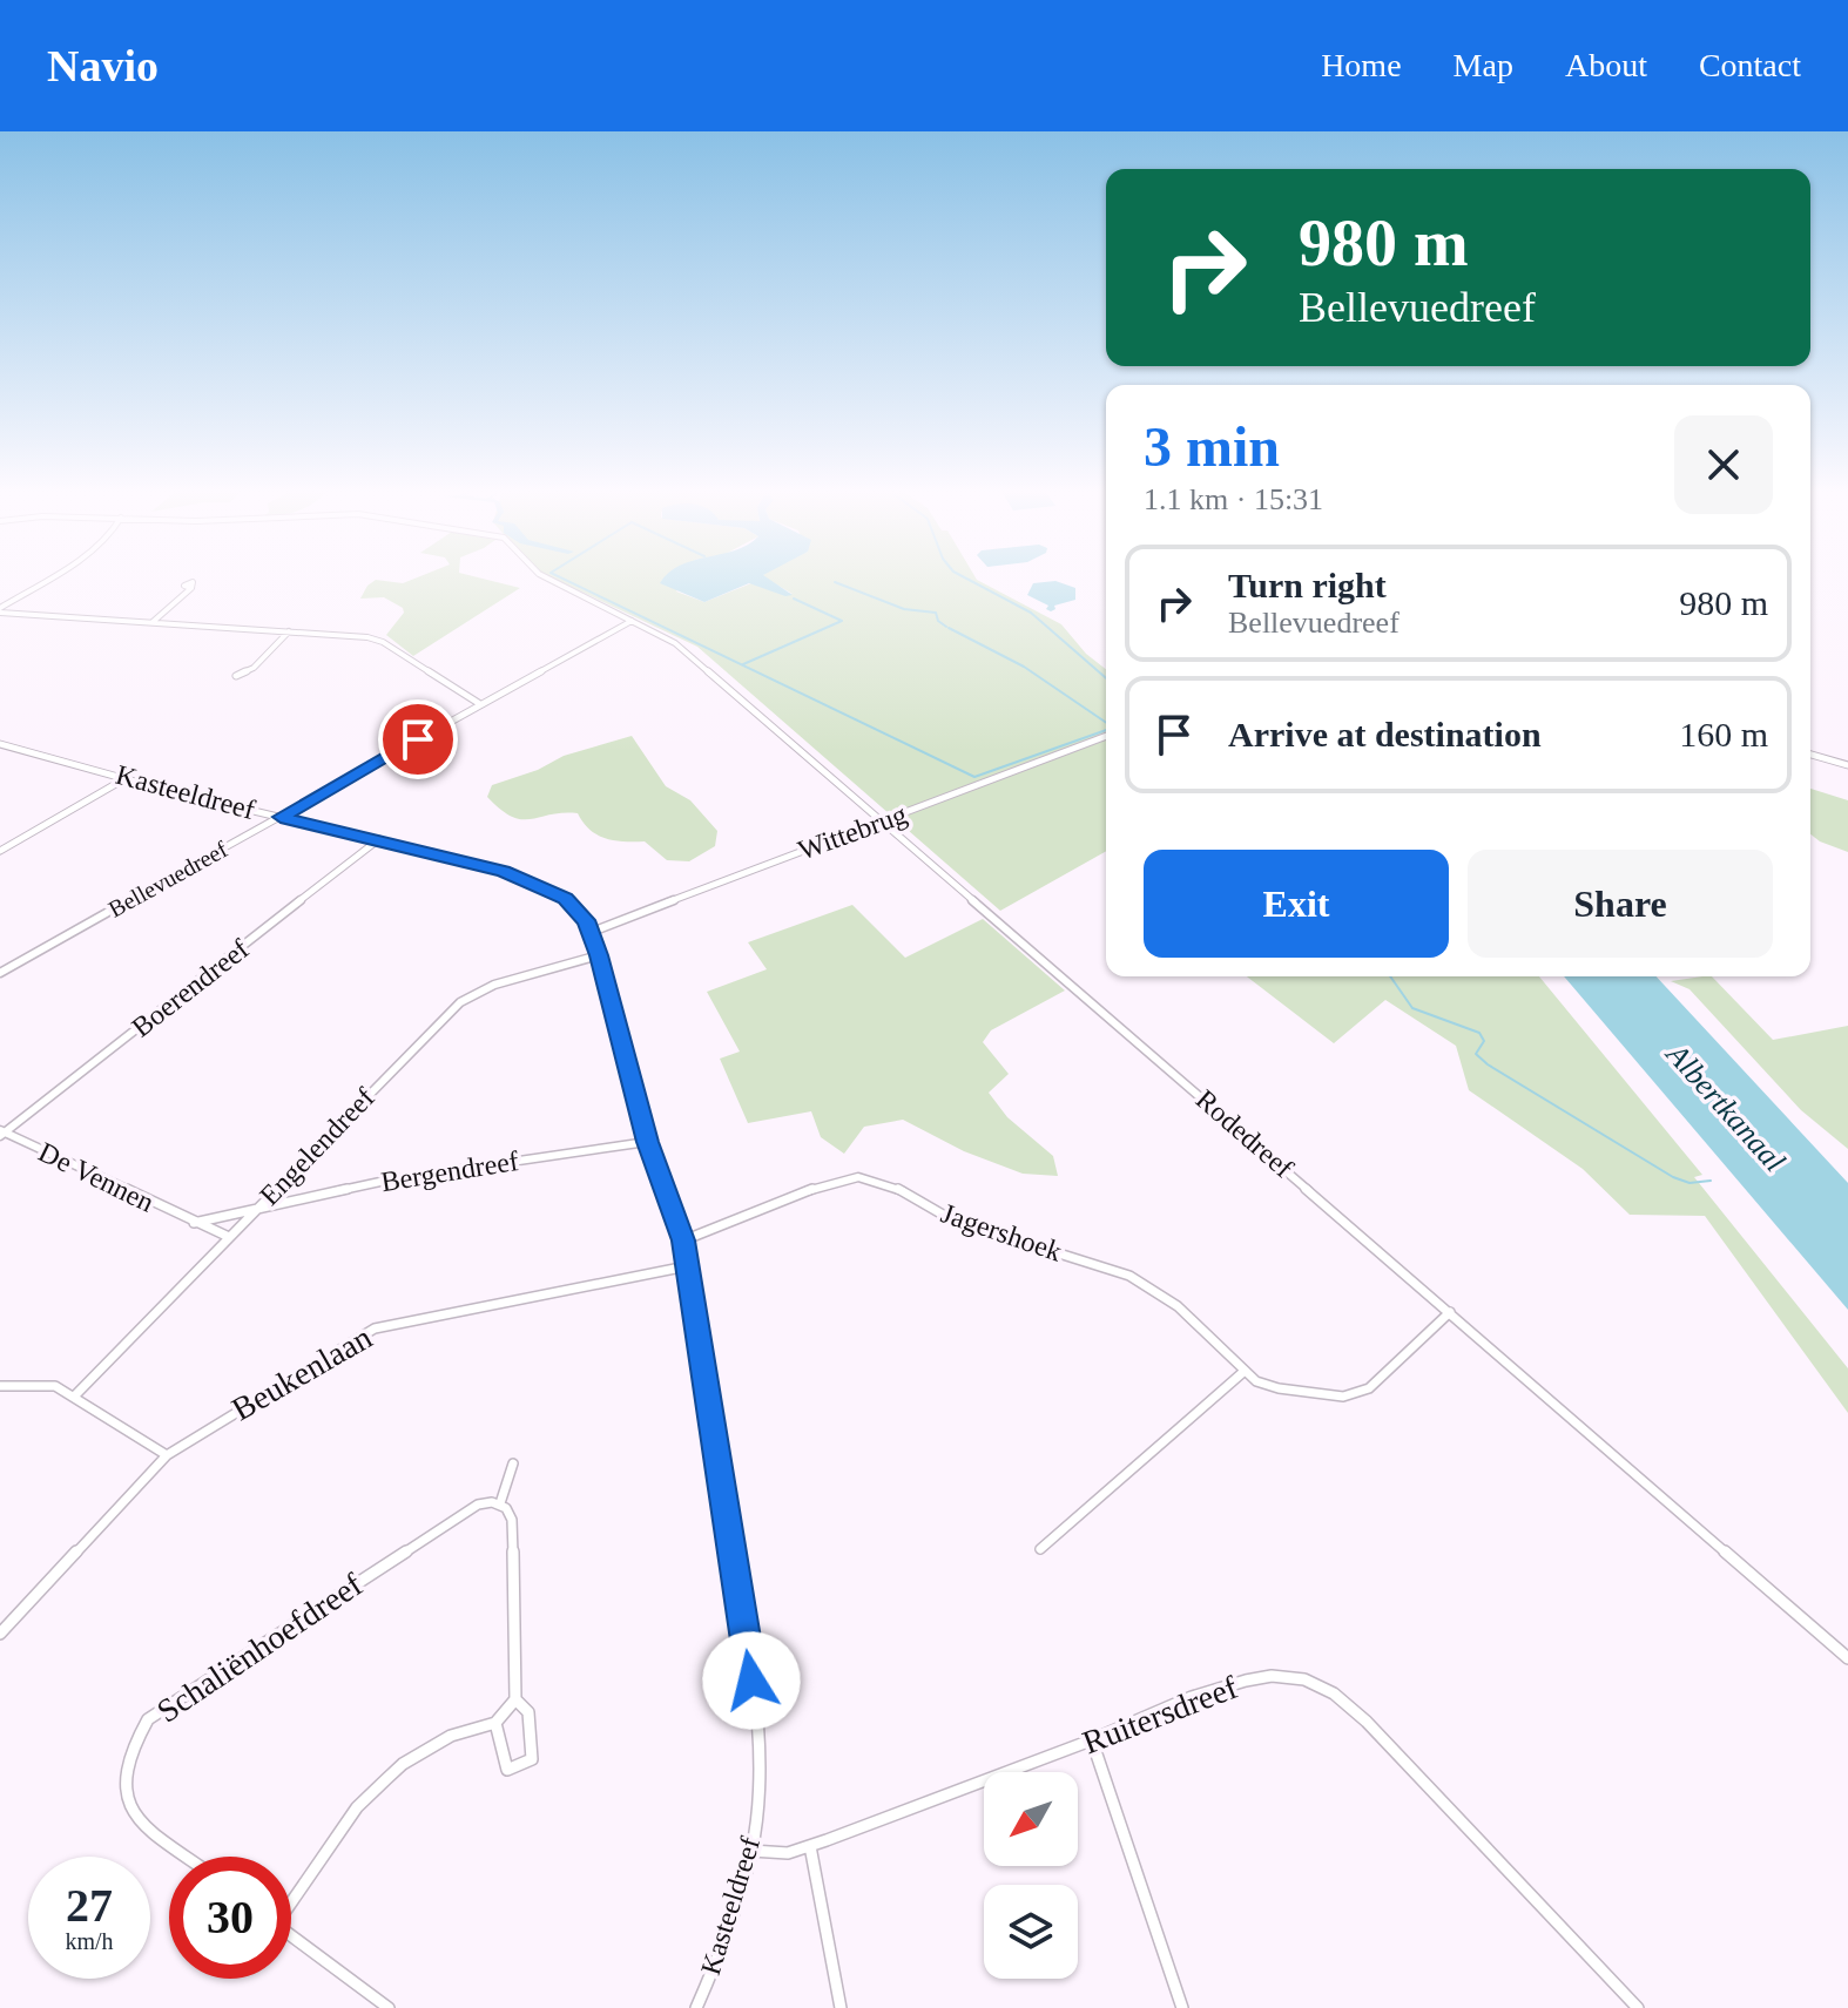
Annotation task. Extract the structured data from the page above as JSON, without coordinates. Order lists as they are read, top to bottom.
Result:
{
  "streets": {
    "street": [
      "Kasteeldreef",
      "Wittebrug",
      "Bellevuedreef",
      "Boerendreef",
      "Rodedreef",
      "Engelendreef",
      "Bergendreef",
      "De Vennen",
      "Jagershoek",
      "Beukenlaan",
      "Schaliënhoefdreef",
      "Ruitersdreef"
    ]
  },
  "crossings": [
    ["Kasteeldreef", "Wittebrug"],
    ["Kasteeldreef", "Bellevuedreef"],
    ["Kasteeldreef", "Boerendreef"],
    ["Kasteeldreef", "Engelendreef"],
    ["Kasteeldreef", "Bergendreef"],
    ["Kasteeldreef", "Jagershoek"],
    ["Kasteeldreef", "Beukenlaan"],
    ["Kasteeldreef", "Ruitersdreef"],
    ["Wittebrug", "Rodedreef"],
    ["Bellevuedreef", "Rodedreef"],
    ["Boerendreef", "De Vennen"],
    ["Rodedreef", "Jagershoek"],
    ["Engelendreef", "Bergendreef"],
    ["Engelendreef", "De Vennen"]
  ],
  "water": ["Albertkanaal"],
  "north": "bottom left",
  "page": {
    "header": "Navio",
    "nav": [
      "Home",
      "Map",
      "About",
      "Contact"
    ],
    "turn": ["980 m", "Bellevuedreef"],
    "heading": ["3 min", "1.1 km · 15:31"],
    "list": [
      {
        "name": "Turn right",
        "note": "Bellevuedreef",
        "value": "980 m"
      },
      {
        "name": "Arrive at destination",
        "value": "160 m"
      }
    ],
    "buttons": ["Exit", "Share"],
    "speed": "27 km/h",
    "limit": "30"
  }
}
